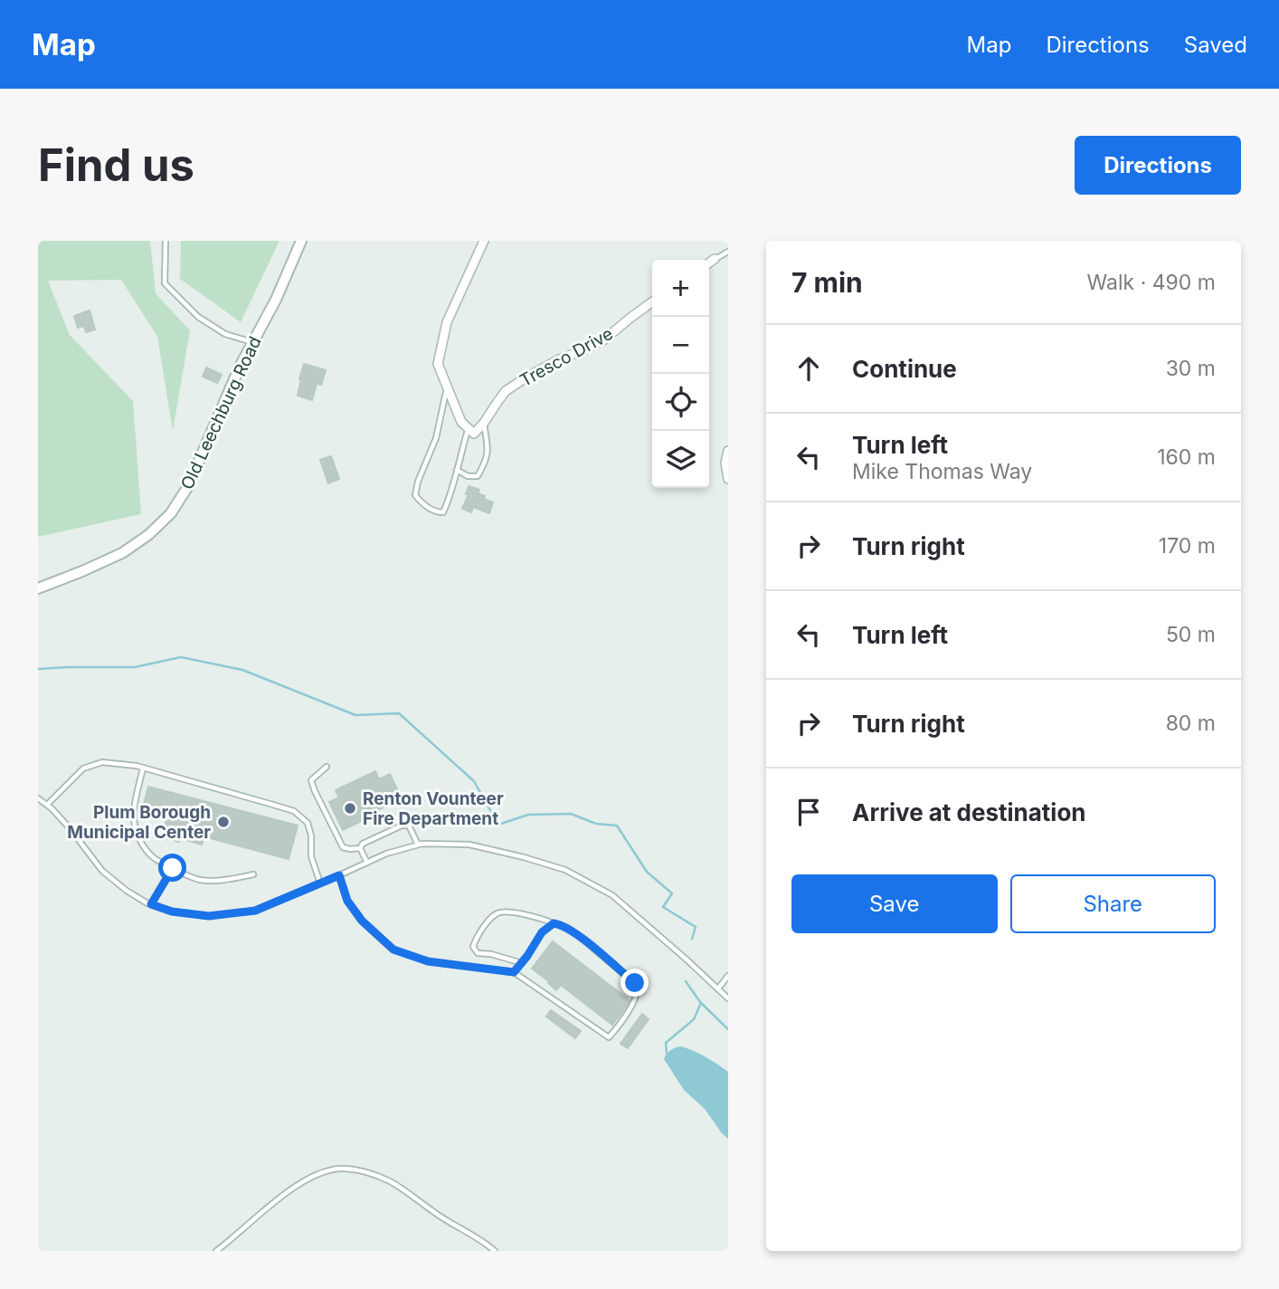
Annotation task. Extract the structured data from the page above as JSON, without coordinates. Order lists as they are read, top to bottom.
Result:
{
  "streets": {
    "street": ["Tresco Drive", "Old Leechburg Road"]
  },
  "places": ["Renton Vounteer Fire Department", "Plum Borough Municipal Center"],
  "page": {
    "header": "Map",
    "nav": ["Map", "Directions", "Saved"],
    "buttons": [
      "Directions",
      ["Save", "Share"]
    ],
    "title": "Find us",
    "heading": ["7 min", "Walk · 490 m"],
    "map_buttons": ["+", "−"],
    "list": [
      ["Continue", "30 m"],
      ["Turn left", "Mike Thomas Way", "160 m"],
      ["Turn right", "170 m"],
      ["Turn left", "50 m"],
      ["Turn right", "80 m"],
      "Arrive at destination"
    ]
  }
}
